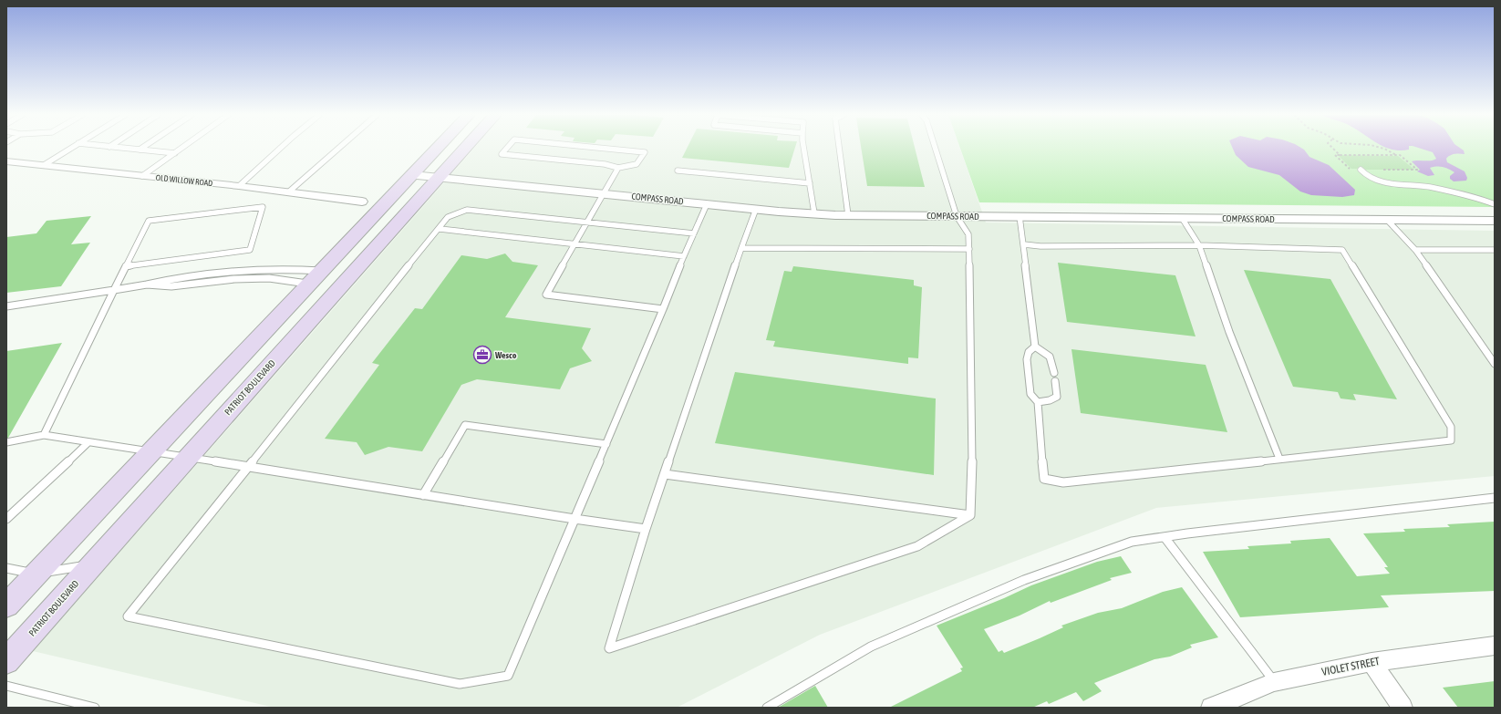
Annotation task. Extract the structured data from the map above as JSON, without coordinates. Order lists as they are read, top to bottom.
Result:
{
  "streets": {
    "main road": ["PATRIOT BOULEVARD"],
    "street": ["OLD WILLOW ROAD", "COMPASS ROAD", "VIOLET STREET"]
  },
  "crossings": [
    ["COMPASS ROAD", "PATRIOT BOULEVARD"]
  ],
  "places": {
    "office": ["Wesco"]
  }
}
